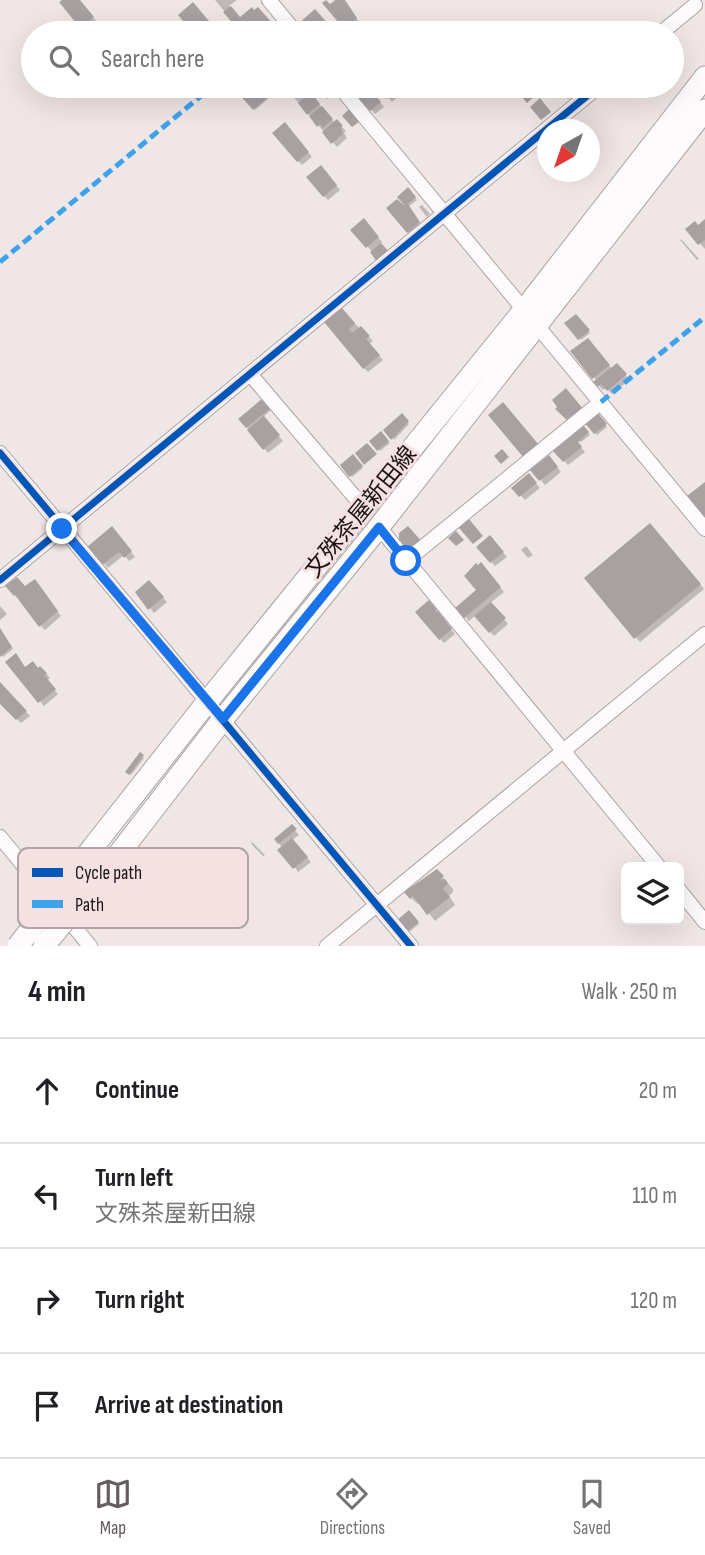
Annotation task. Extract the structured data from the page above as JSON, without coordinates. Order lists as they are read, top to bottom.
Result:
{
  "streets": {
    "main road": ["文殊茶屋新田線"]
  },
  "legend": ["Cycle path", "Path"],
  "north": "bottom left",
  "page": {
    "search": "Search here",
    "heading": ["4 min", "Walk · 250 m"],
    "list": [
      ["Continue", "20 m"],
      ["Turn left", "文殊茶屋新田線", "110 m"],
      ["Turn right", "120 m"],
      "Arrive at destination"
    ],
    "nav": ["Map", "Directions", "Saved"]
  }
}
